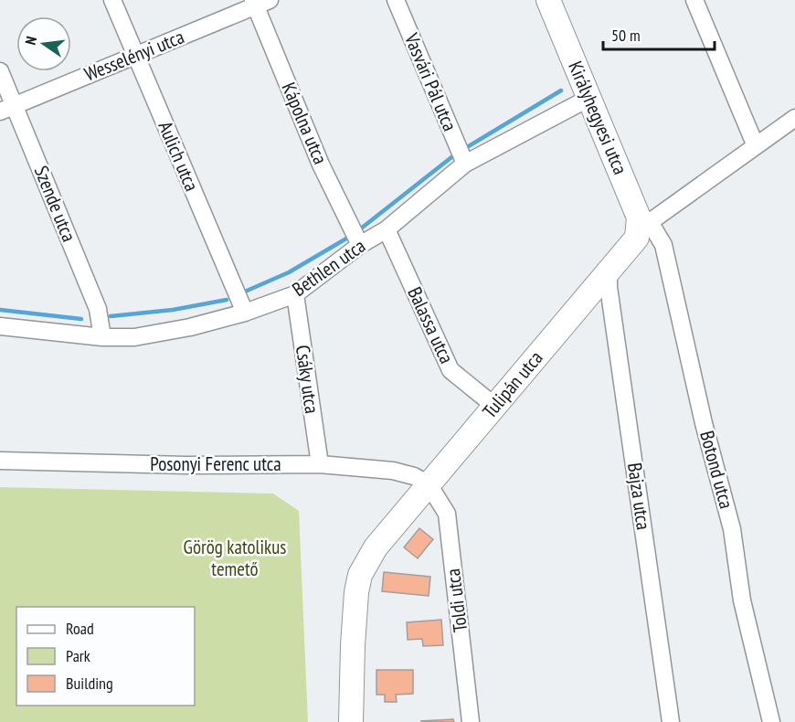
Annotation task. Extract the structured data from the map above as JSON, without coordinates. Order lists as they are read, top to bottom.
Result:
{
  "streets": {
    "main road": ["Királyhegyesi utca", "Tulipán utca"],
    "street": [
      "Wesselényi utca",
      "Vasvári Pál utca",
      "Kápolna utca",
      "Aulich utca",
      "Szende utca",
      "Bethlen utca",
      "Balassa utca",
      "Csáky utca",
      "Posonyi Ferenc utca",
      "Botond utca",
      "Bajza utca",
      "Toldi utca"
    ]
  },
  "crossings": [
    ["Wesselényi utca", "Kápolna utca"],
    ["Wesselényi utca", "Aulich utca"],
    ["Wesselényi utca", "Szende utca"],
    ["Vasvári Pál utca", "Bethlen utca"],
    ["Királyhegyesi utca", "Bethlen utca"],
    ["Királyhegyesi utca", "Tulipán utca"],
    ["Királyhegyesi utca", "Botond utca"],
    ["Kápolna utca", "Bethlen utca"],
    ["Aulich utca", "Bethlen utca"],
    ["Szende utca", "Bethlen utca"],
    ["Bethlen utca", "Balassa utca"],
    ["Bethlen utca", "Csáky utca"],
    ["Balassa utca", "Tulipán utca"],
    ["Csáky utca", "Posonyi Ferenc utca"],
    ["Tulipán utca", "Posonyi Ferenc utca"],
    ["Tulipán utca", "Botond utca"],
    ["Tulipán utca", "Bajza utca"],
    ["Tulipán utca", "Toldi utca"],
    ["Posonyi Ferenc utca", "Toldi utca"]
  ],
  "parks": ["Görög katolikus temető"],
  "legend": ["Road", "Park", "Building"],
  "scale_bar": "50 m",
  "north": "left"
}
